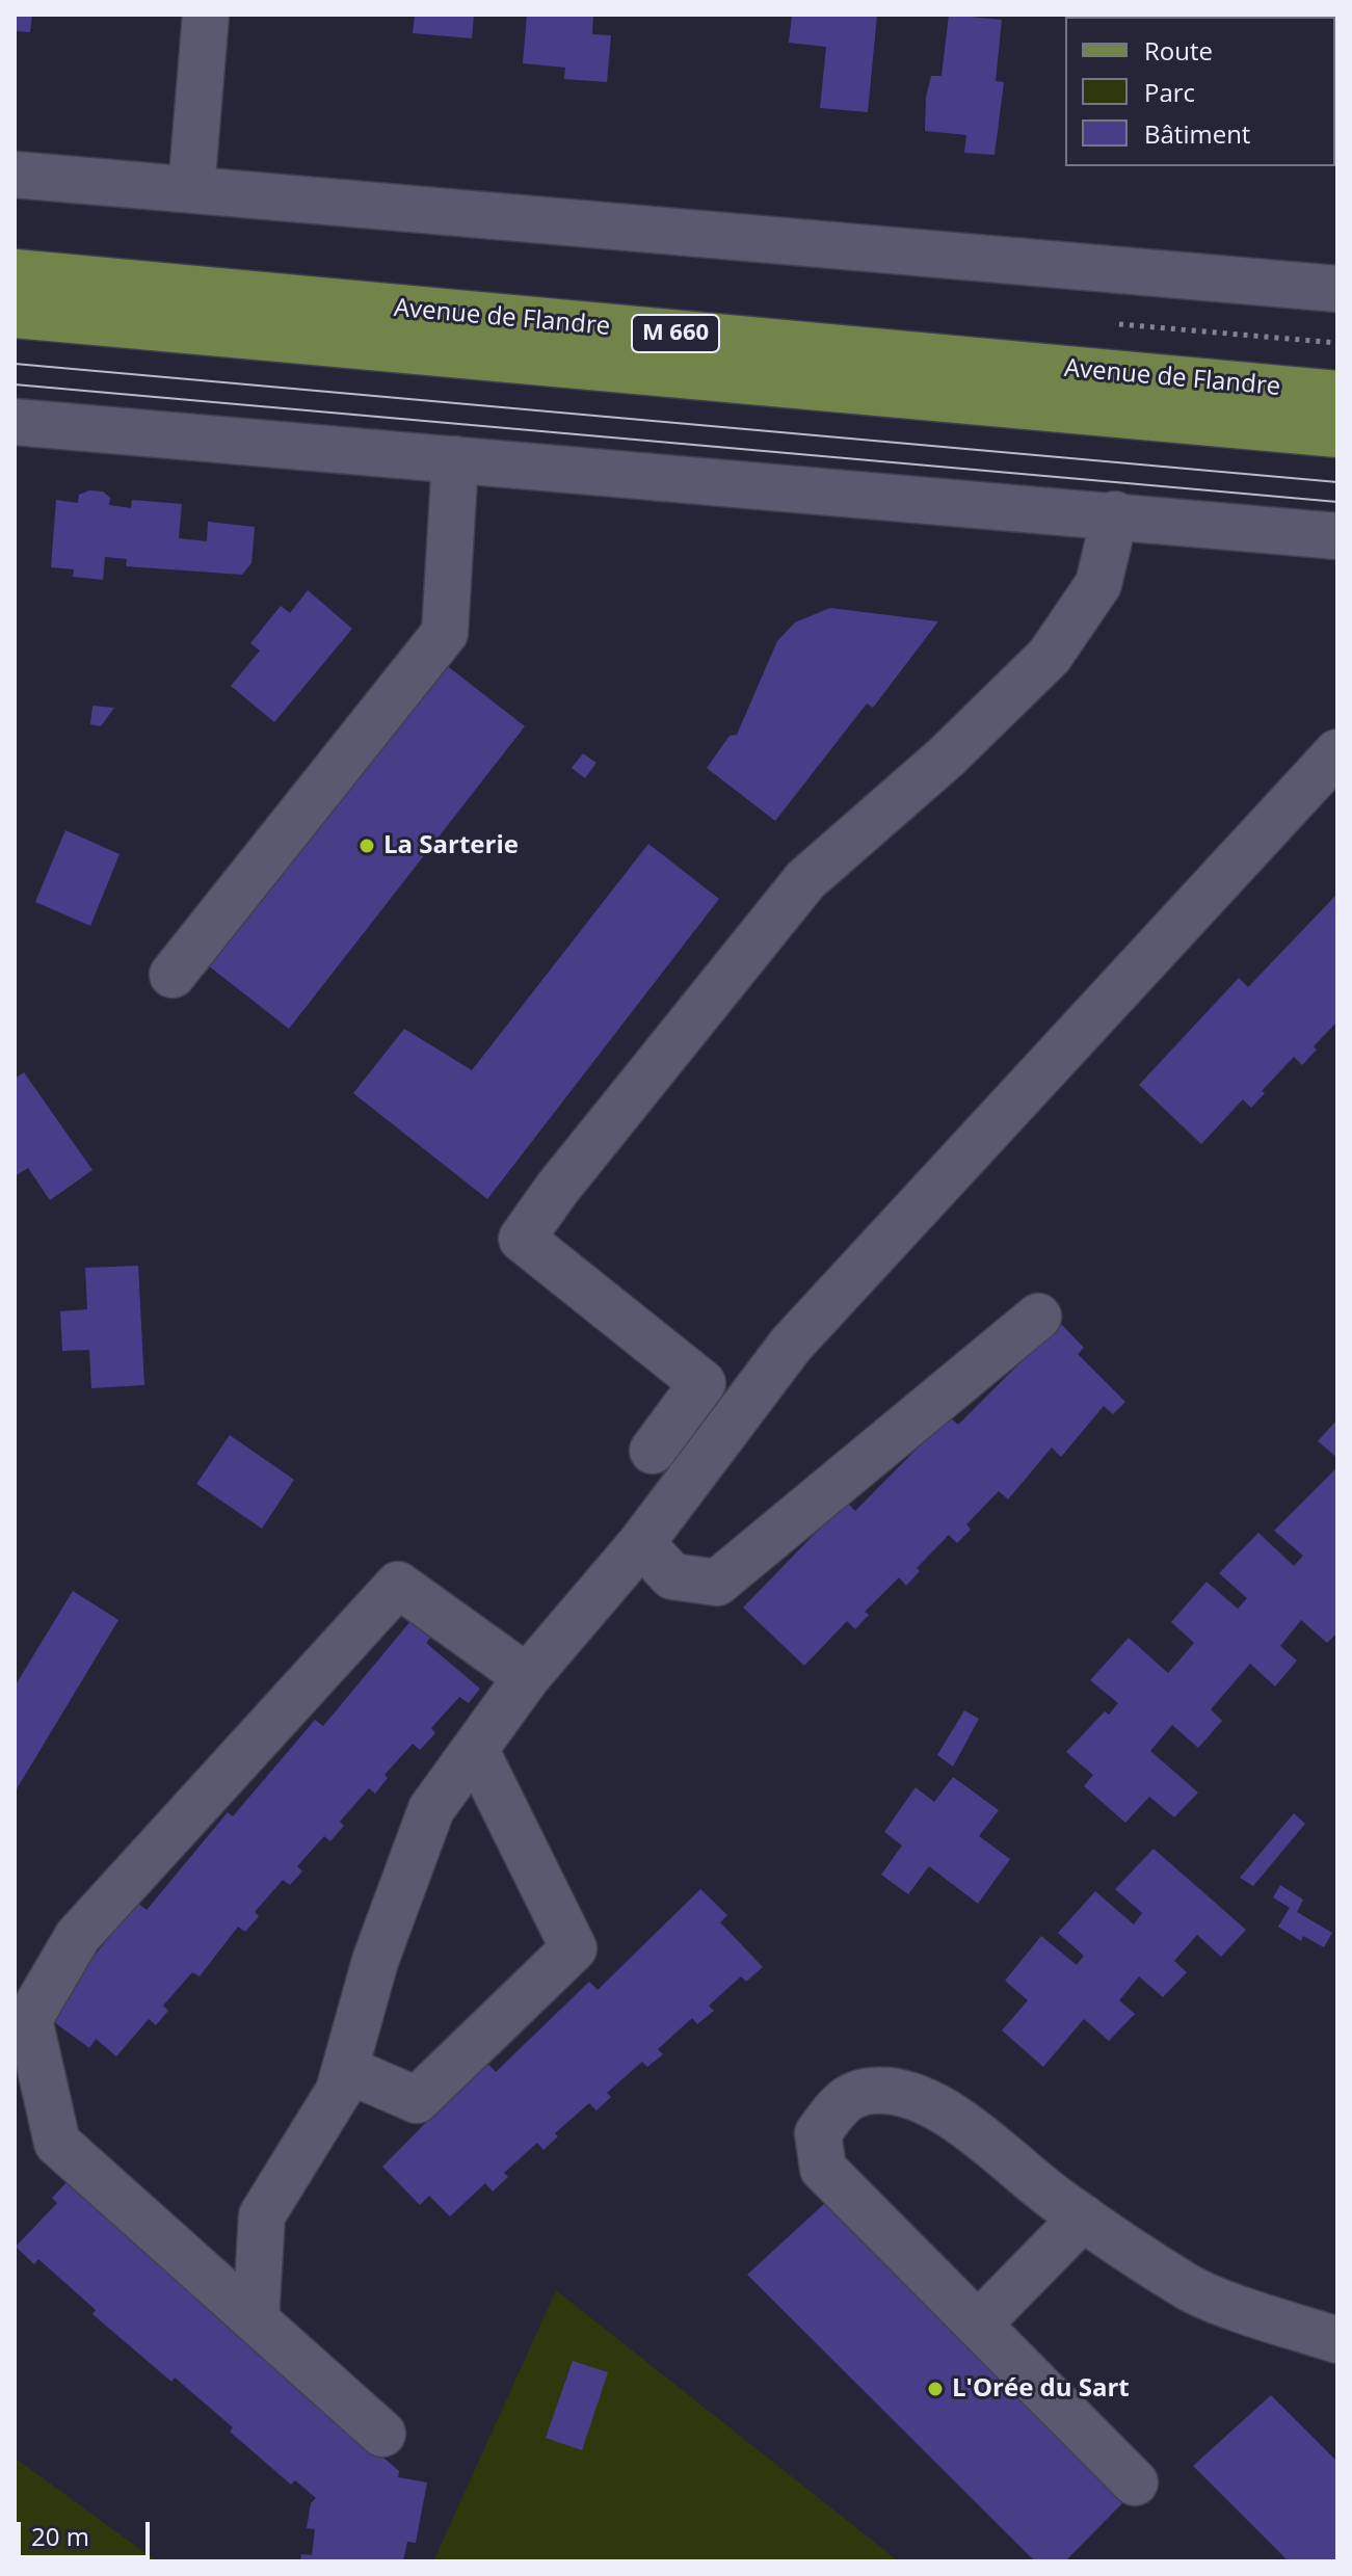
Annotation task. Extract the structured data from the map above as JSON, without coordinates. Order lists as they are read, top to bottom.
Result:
{
  "streets": {
    "main road": ["Avenue de Flandre", "M 660"]
  },
  "places": ["La Sarterie", "L'Orée du Sart"],
  "legend": ["Route", "Parc", "Bâtiment"],
  "scale_bar": "20 m"
}
